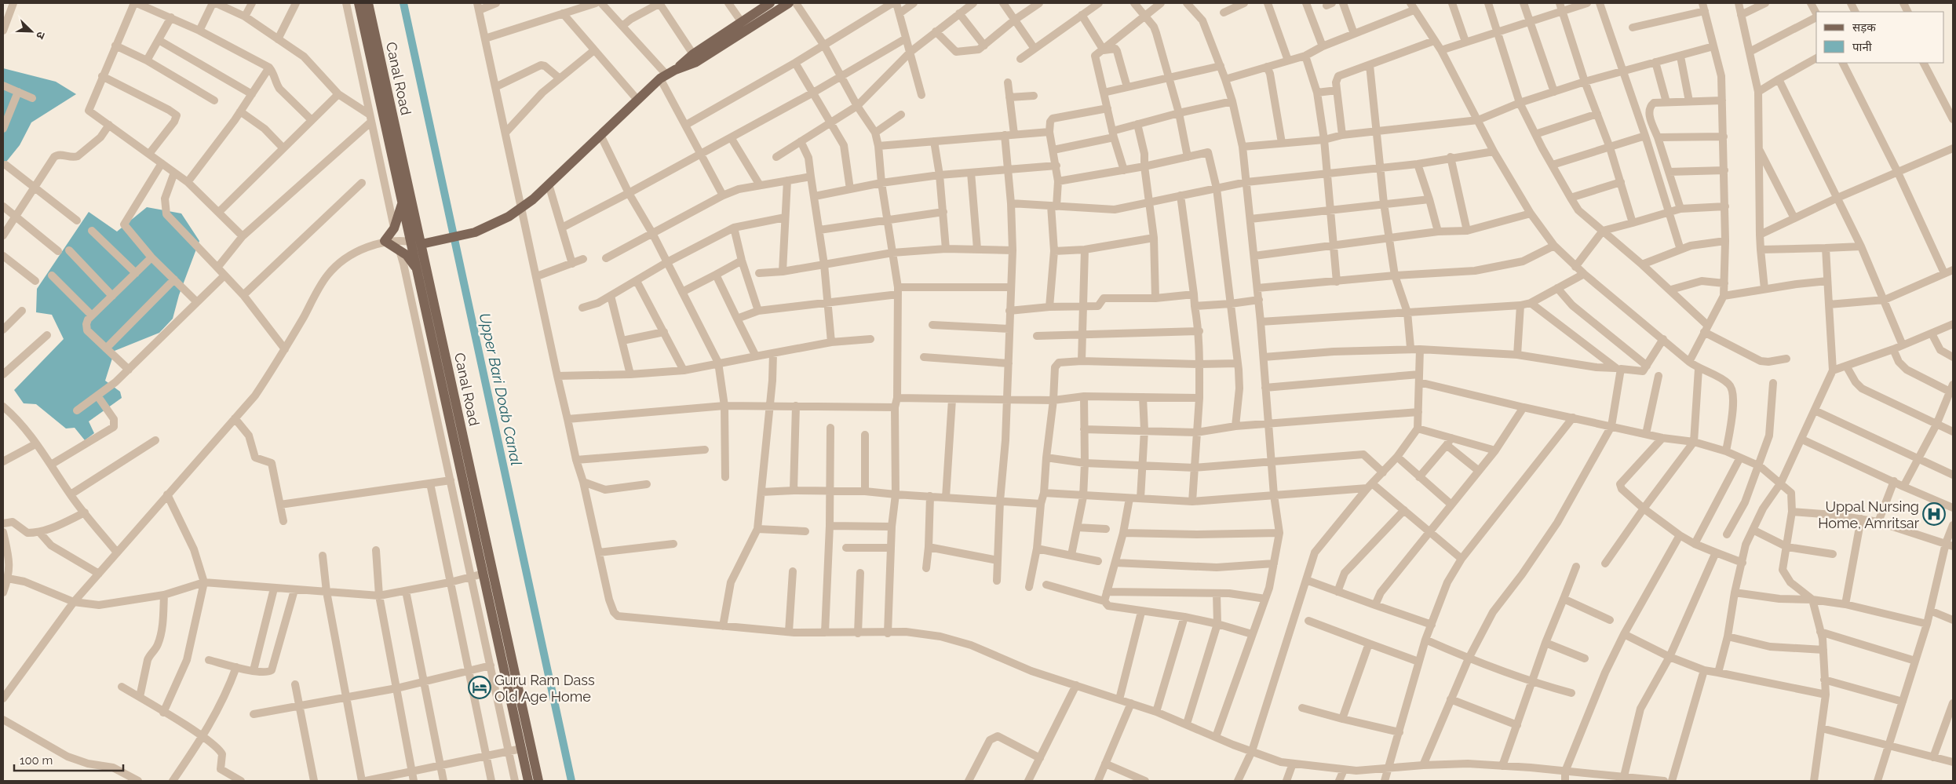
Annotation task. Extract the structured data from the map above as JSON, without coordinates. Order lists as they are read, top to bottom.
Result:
{
  "streets": {
    "main road": ["Canal Road"]
  },
  "water": ["Upper Bari Doab Canal"],
  "places": {
    "hospital": ["Uppal Nursing Home, Amritsar"],
    "hotel": ["Guru Ram Dass Old Age Home"]
  },
  "legend": ["सड़क", "पानी"],
  "scale_bar": "100 m",
  "north": "bottom right"
}
